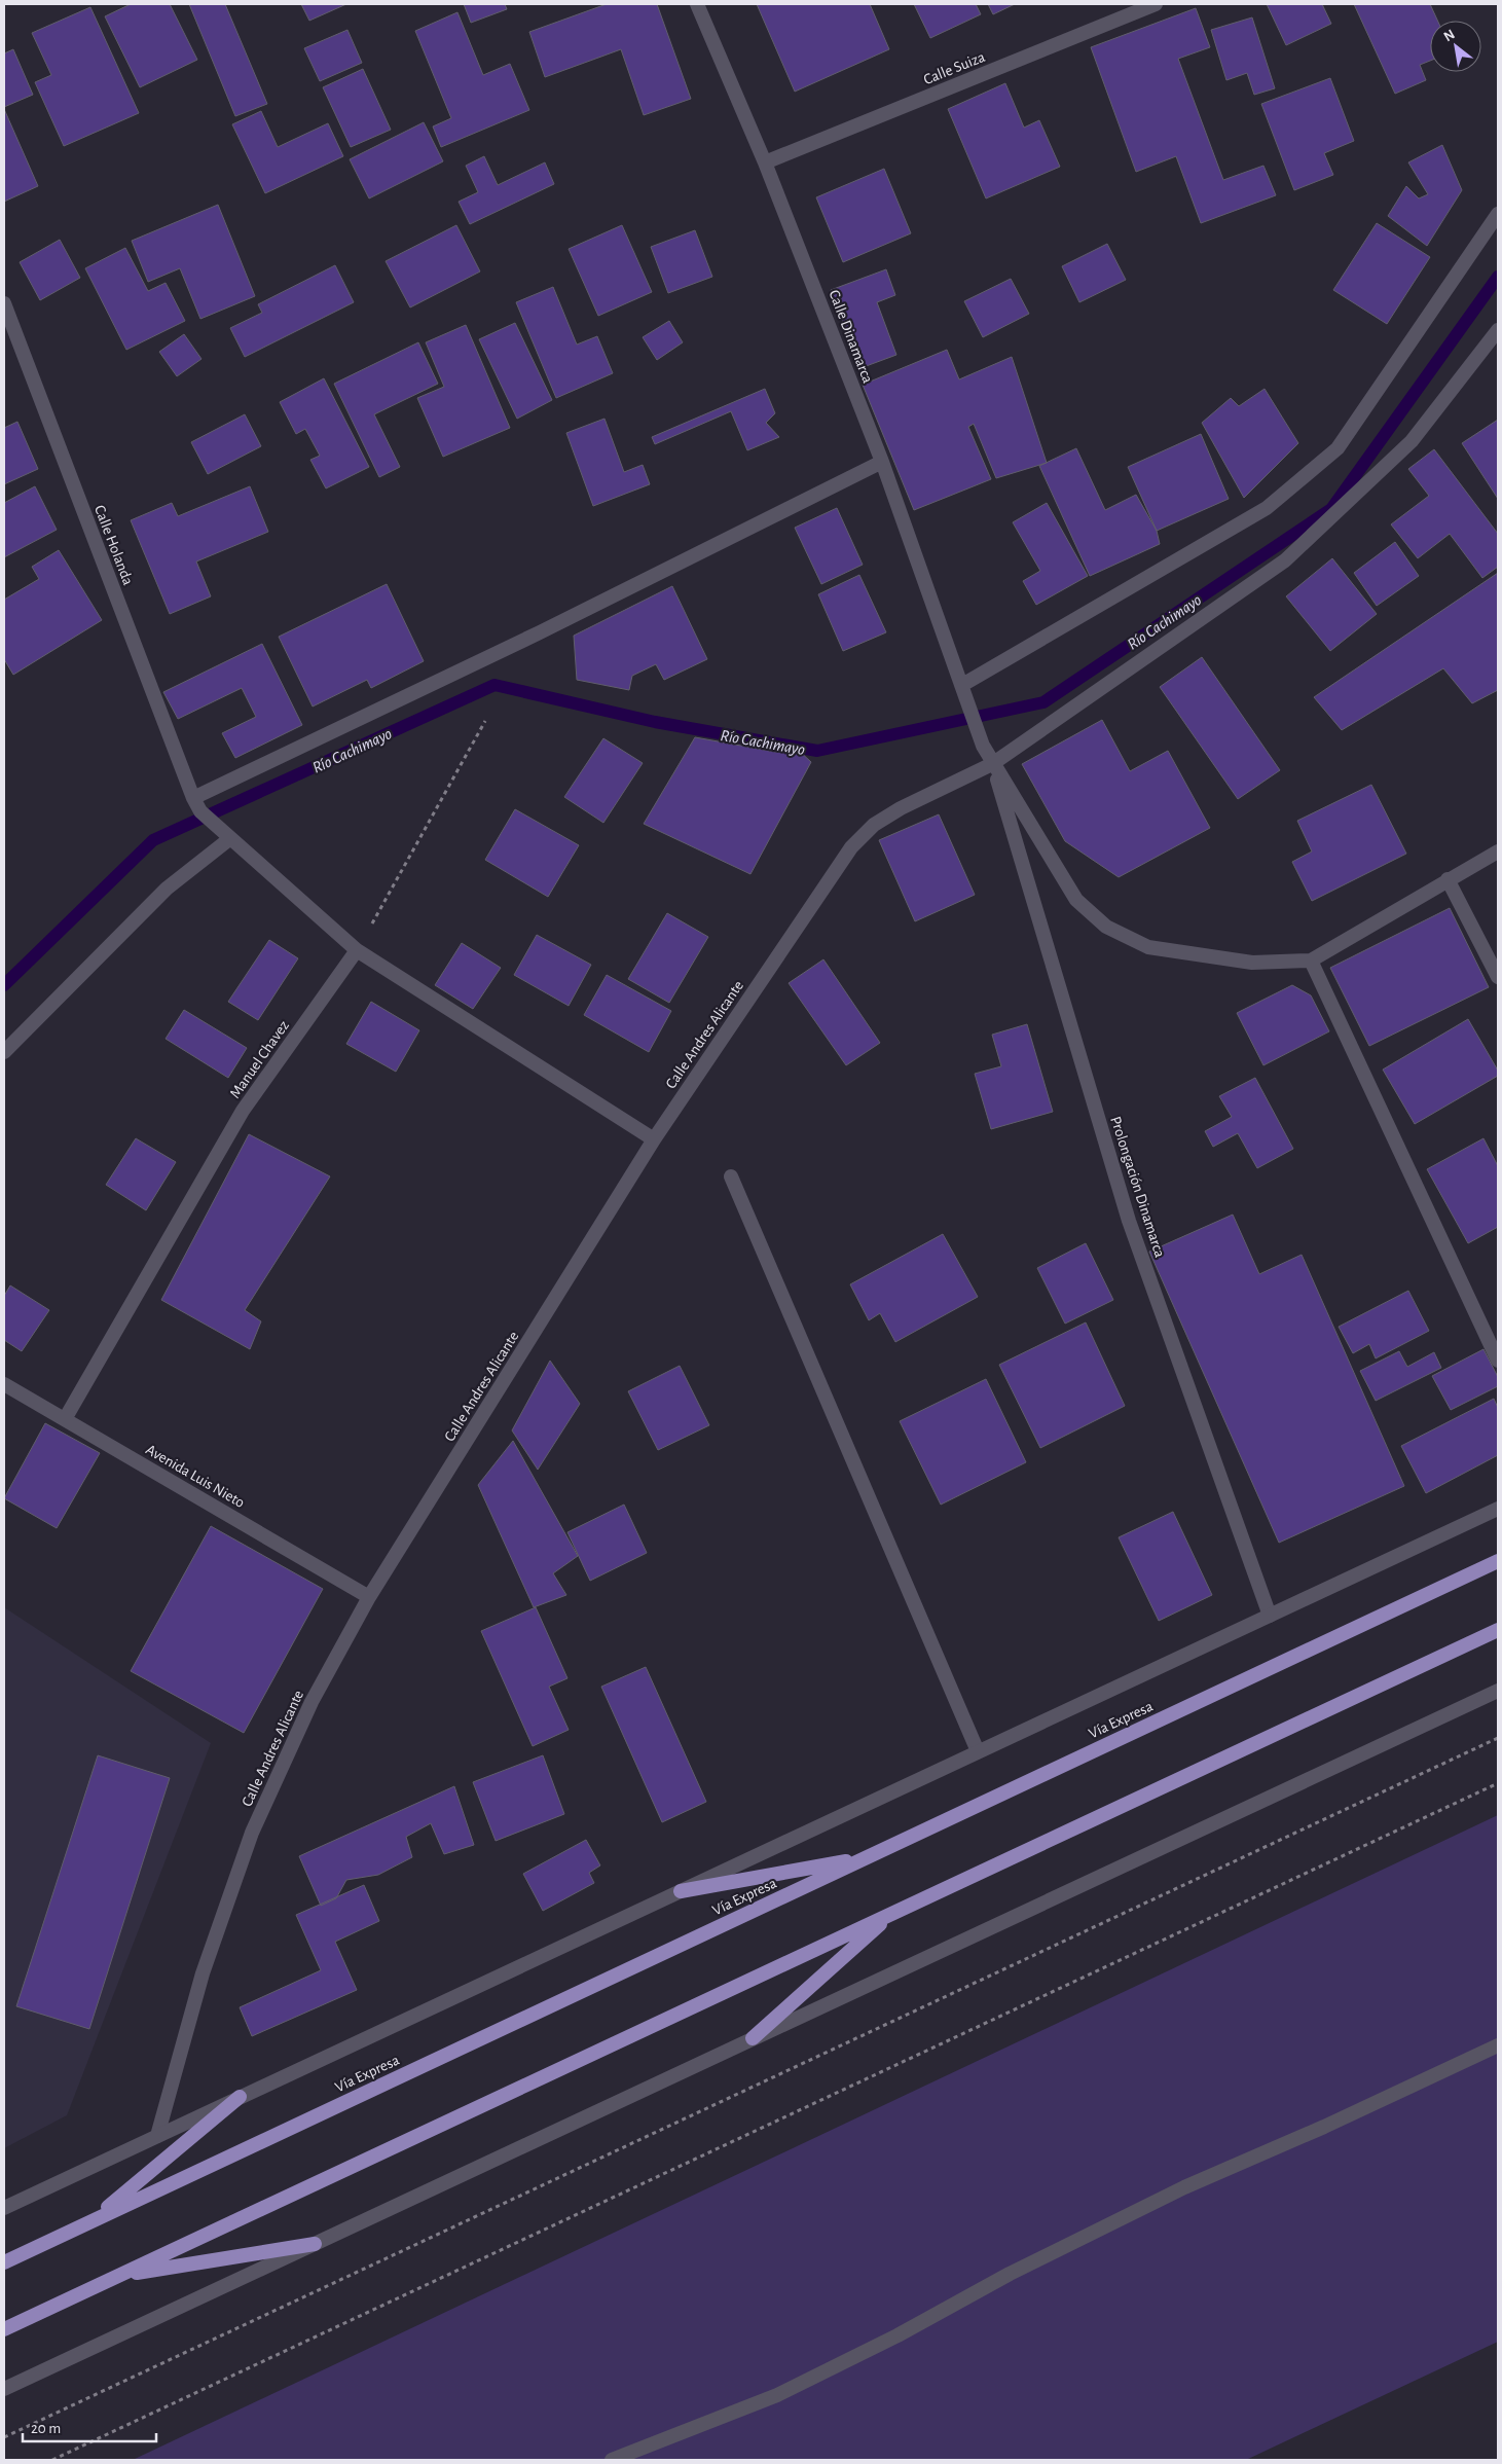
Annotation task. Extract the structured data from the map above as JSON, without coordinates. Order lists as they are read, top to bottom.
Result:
{
  "streets": {
    "main road": ["Vía Expresa"],
    "street": [
      "Calle Suiza",
      "Calle Dinamarca",
      "Calle Holanda",
      "Calle Andres Alicante",
      "Manuel Chavez",
      "Prolongación Dinamarca",
      "Avenida Luis Nieto"
    ]
  },
  "crossings": [
    ["Calle Suiza", "Calle Dinamarca"],
    ["Calle Dinamarca", "Calle Andres Alicante"],
    ["Calle Dinamarca", "Prolongación Dinamarca"],
    ["Calle Holanda", "Calle Andres Alicante"],
    ["Calle Holanda", "Manuel Chavez"],
    ["Calle Andres Alicante", "Prolongación Dinamarca"],
    ["Calle Andres Alicante", "Avenida Luis Nieto"],
    ["Calle Andres Alicante", "Vía Expresa"],
    ["Manuel Chavez", "Avenida Luis Nieto"],
    ["Prolongación Dinamarca", "Vía Expresa"]
  ],
  "water": ["Río Cachimayo"],
  "scale_bar": "20 m",
  "north": "top left"
}
